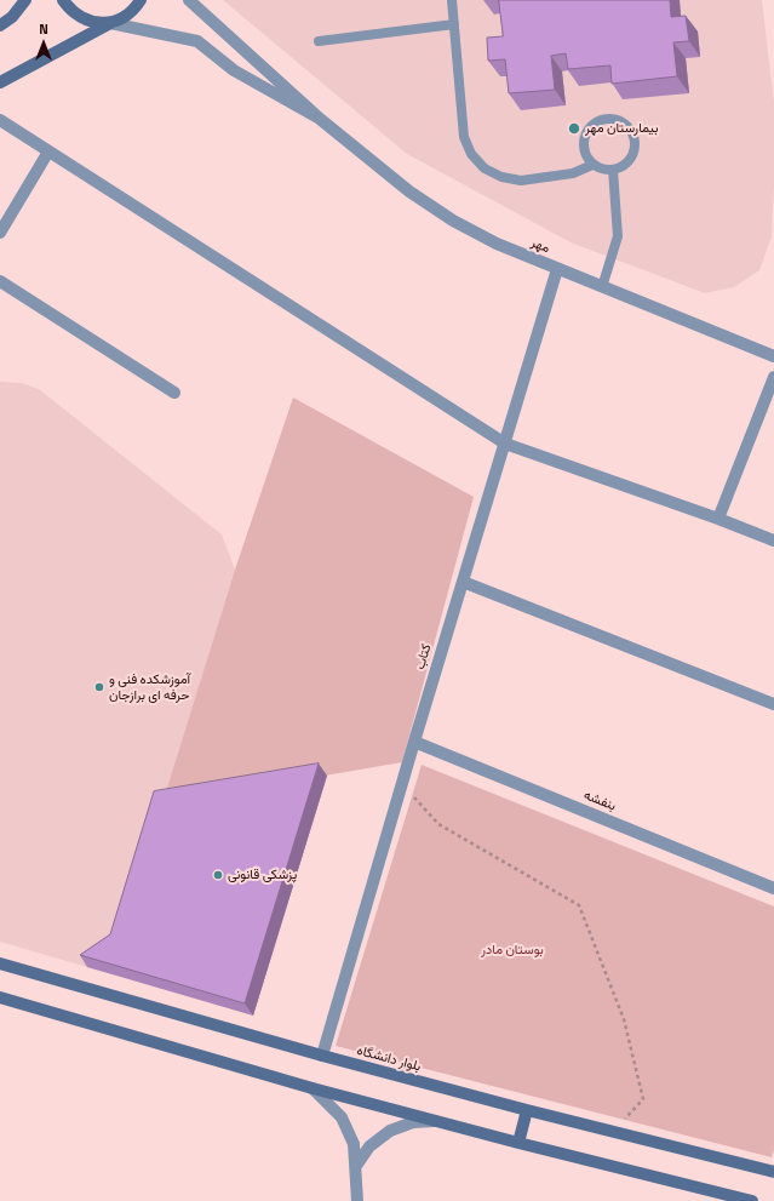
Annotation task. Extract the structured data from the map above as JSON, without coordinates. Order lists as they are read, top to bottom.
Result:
{
  "streets": {
    "main road": ["بلوار دانشگاه"],
    "street": ["مهر", "کتاب", "بنفشه"]
  },
  "crossings": [
    ["مهر", "کتاب"],
    ["کتاب", "بنفشه"],
    ["کتاب", "بلوار دانشگاه"]
  ],
  "parks": ["بوستان مادر"],
  "places": ["بیمارستان مهر", "آموزشکده فنی و حرفه ای برازجان", "پزشکی قانونی"],
  "north": "top"
}
